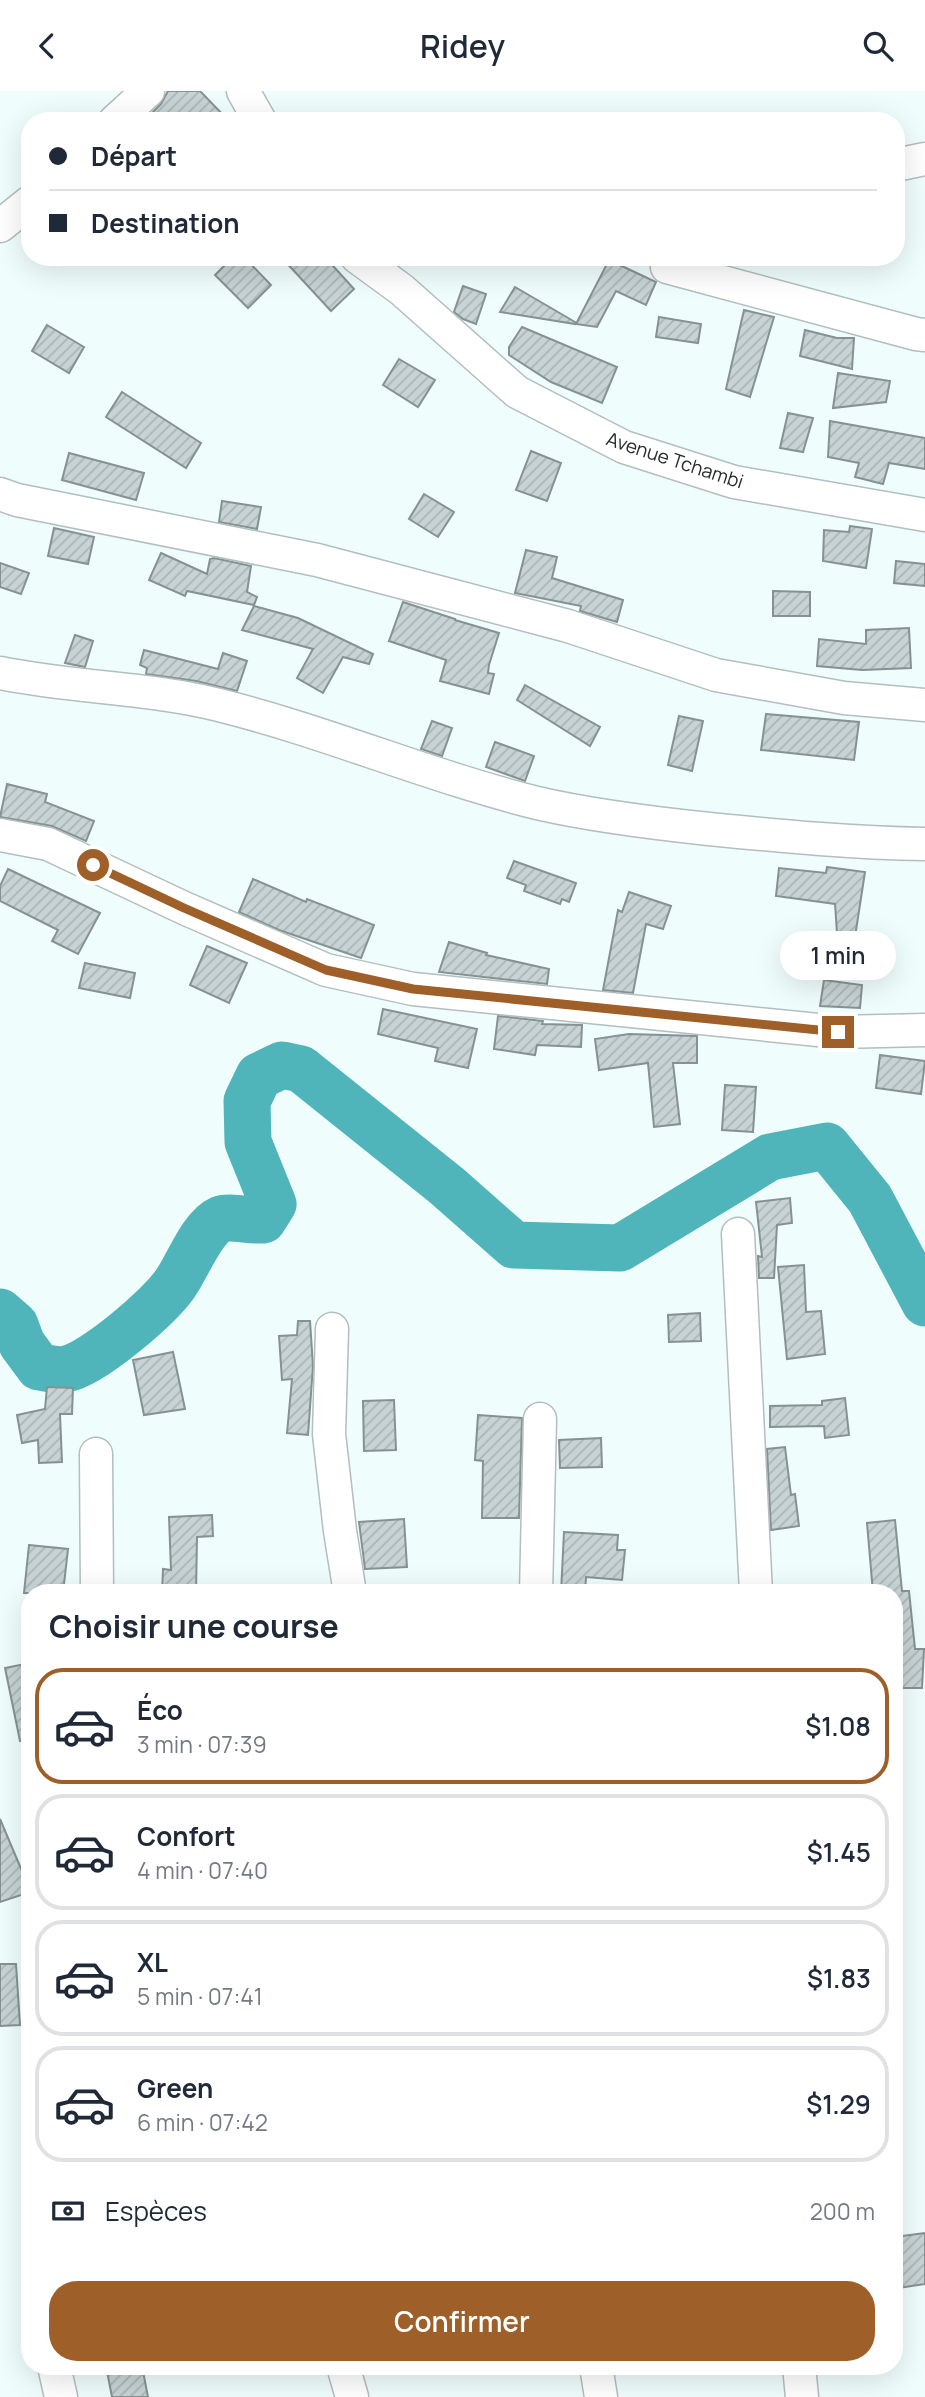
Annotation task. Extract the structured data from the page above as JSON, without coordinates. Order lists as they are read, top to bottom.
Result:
{
  "streets": {
    "street": ["Avenue Tchambi"]
  },
  "page": {
    "header": "Ridey",
    "banner": ["Départ", "Destination"],
    "bubble": "1 min",
    "heading": "Choisir une course",
    "list": [
      {
        "name": "Éco",
        "note": "3 min · 07:39",
        "value": "$1.08"
      },
      {
        "name": "Confort",
        "note": "4 min · 07:40",
        "value": "$1.45"
      },
      {
        "name": "XL",
        "note": "5 min · 07:41",
        "value": "$1.83"
      },
      {
        "name": "Green",
        "note": "6 min · 07:42",
        "value": "$1.29"
      }
    ],
    "pay": ["Espèces", "200 m"],
    "buttons": "Confirmer"
  }
}
